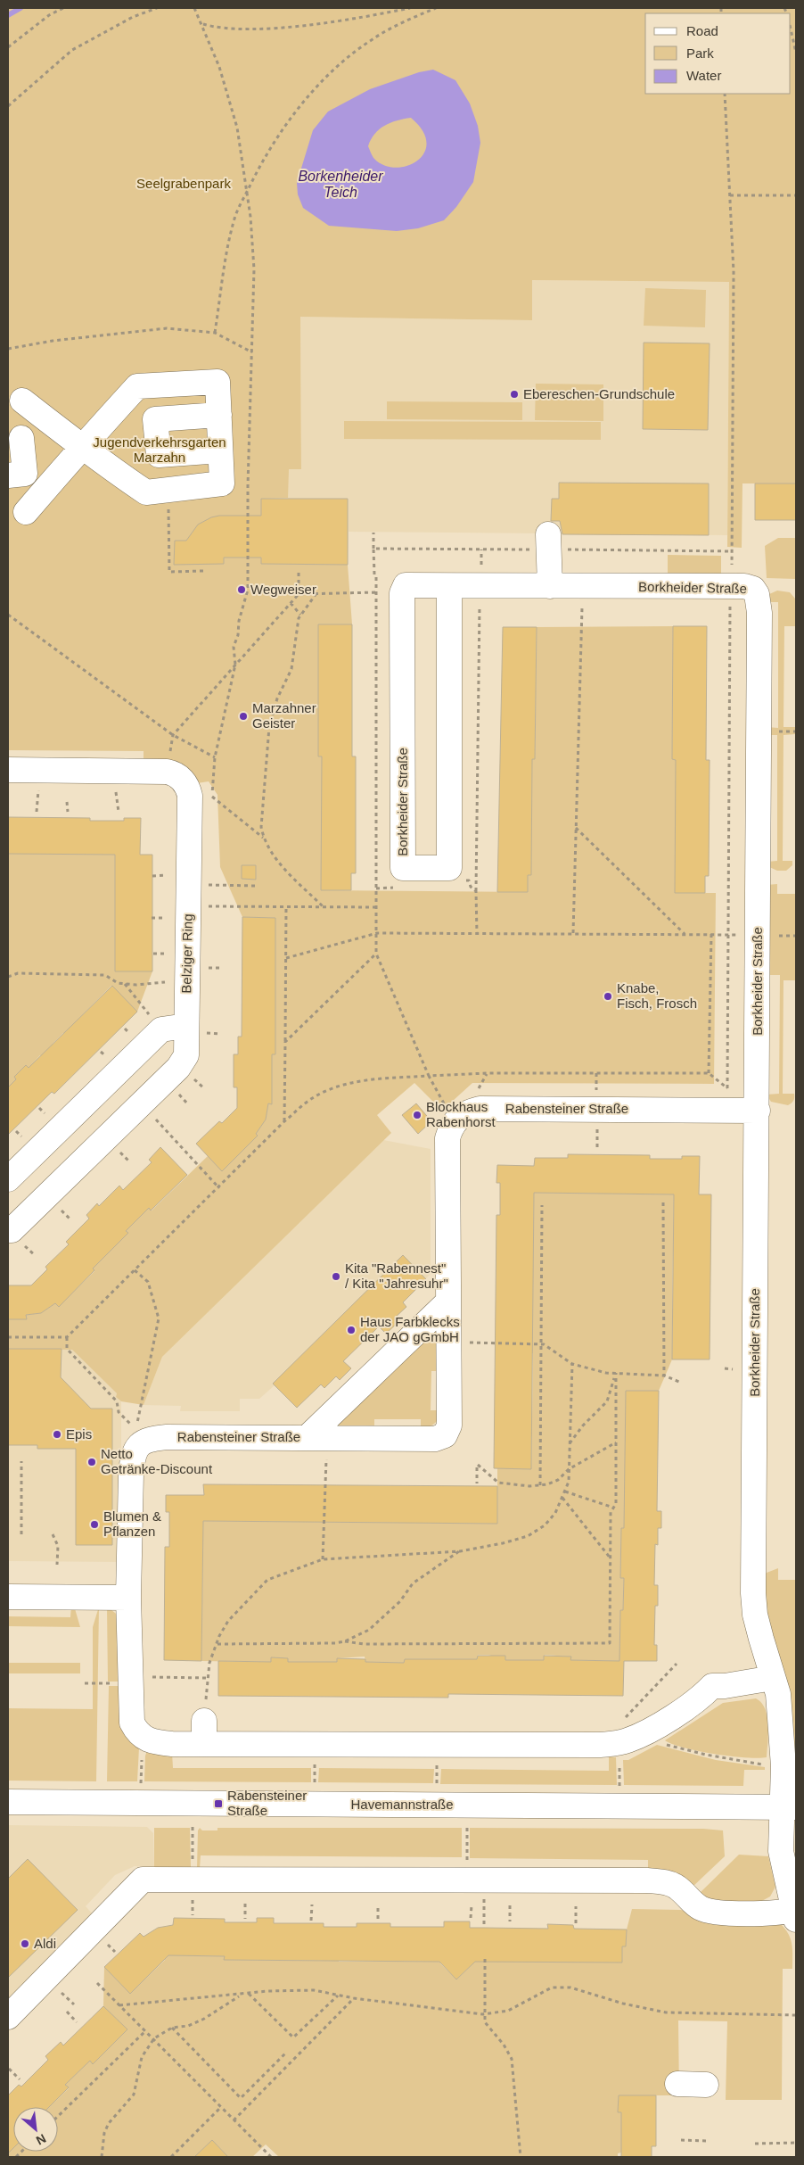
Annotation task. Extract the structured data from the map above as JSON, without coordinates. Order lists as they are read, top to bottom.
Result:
{
  "streets": {
    "street": [
      "Borkheider Straße",
      "Belziger Ring",
      "Rabensteiner Straße",
      "Havemannstraße"
    ]
  },
  "crossings": [
    ["Borkheider Straße", "Rabensteiner Straße"]
  ],
  "water": ["Borkenheider Teich"],
  "parks": ["Seelgrabenpark", "Jugendverkehrsgarten Marzahn"],
  "places": {
    "other": [
      "Ebereschen-Grundschule",
      "Wegweiser",
      "Marzahner Geister",
      "Knabe, Fisch, Frosch",
      "Blockhaus Rabenhorst",
      "Kita \"Rabennest\" / Kita \"Jahresuhr\"",
      "Haus Farbklecks der JAO gGmbH",
      "Epis",
      "Netto Getränke-Discount",
      "Blumen & Pflanzen",
      "Aldi"
    ],
    "transit": ["Rabensteiner Straße"]
  },
  "legend": ["Road", "Park", "Water"],
  "north": "bottom right"
}
